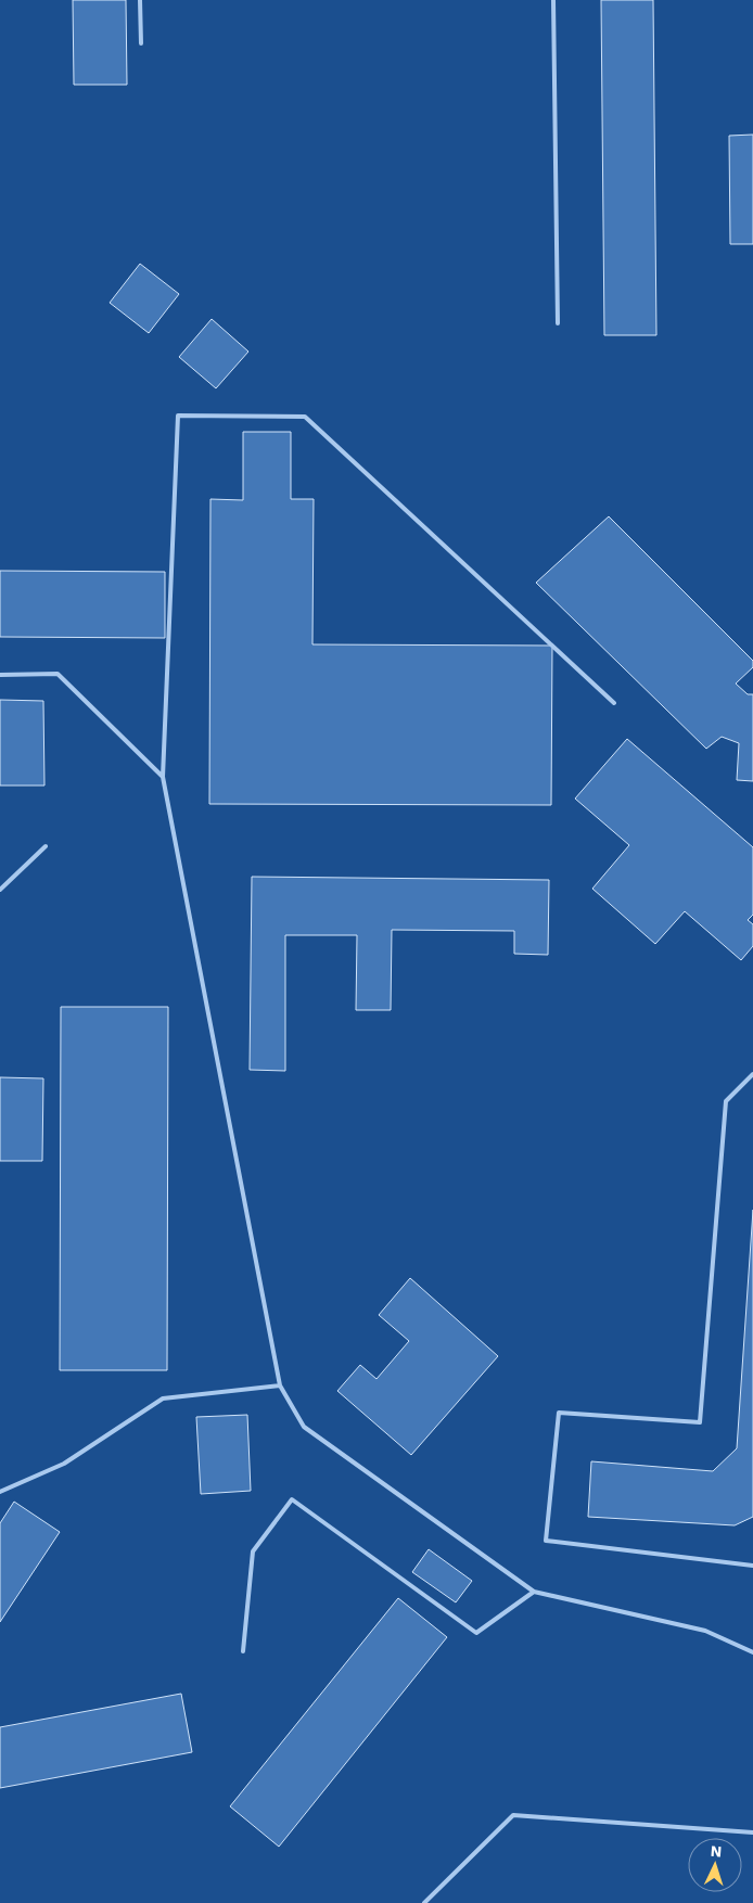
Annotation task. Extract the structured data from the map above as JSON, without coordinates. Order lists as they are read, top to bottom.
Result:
{
  "north": "top"
}
